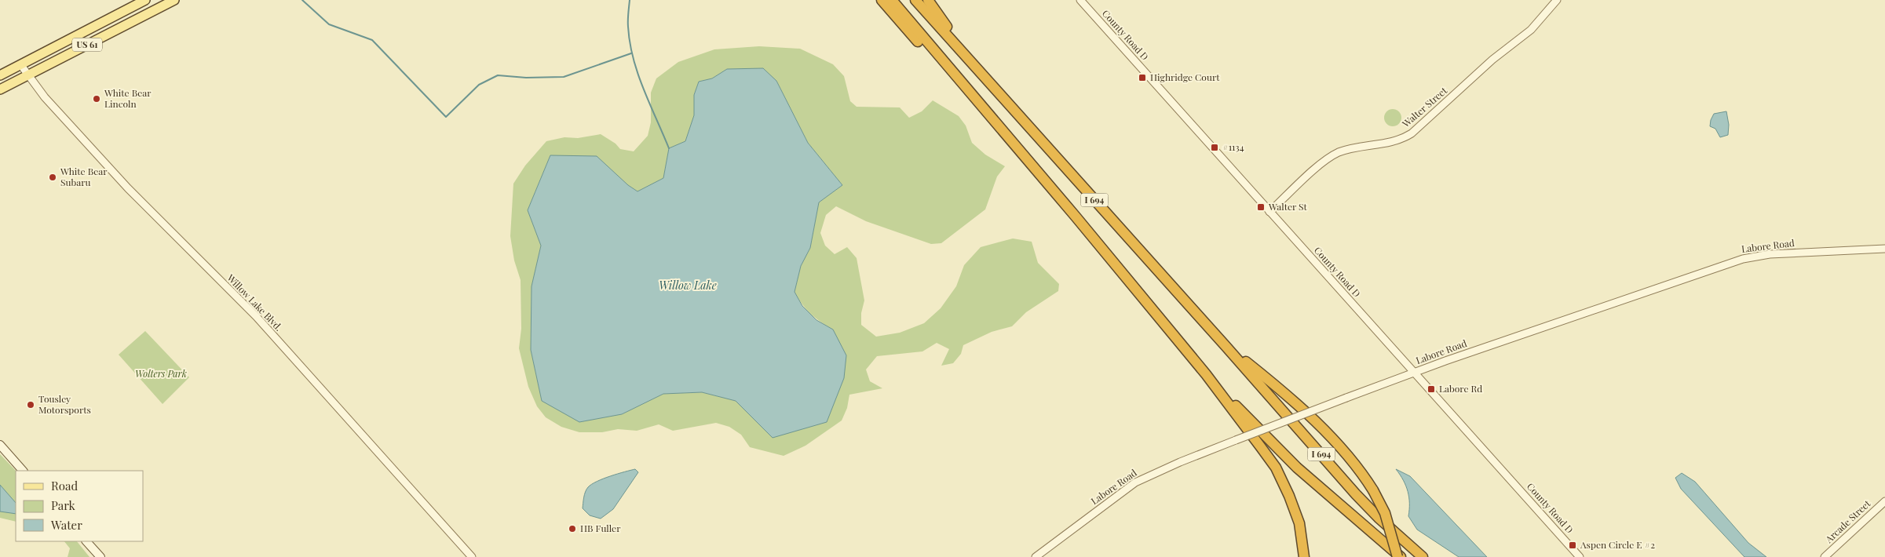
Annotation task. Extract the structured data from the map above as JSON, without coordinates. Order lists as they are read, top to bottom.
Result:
{
  "streets": {
    "highway": ["I 694"],
    "main road": ["US 61"],
    "street": [
      "County Road D",
      "Walter Street",
      "Labore Road",
      "Willow Lake Blvd.",
      "Arcade Street"
    ]
  },
  "crossings": [
    ["County Road D", "Walter Street"],
    ["County Road D", "Labore Road"],
    ["US 61", "Willow Lake Blvd."]
  ],
  "water": ["Willow Lake"],
  "parks": ["Wolters Park"],
  "places": {
    "transit": [
      "Highridge Court",
      "#1134",
      "Walter St",
      "Labore Rd",
      "Aspen Circle E #2"
    ],
    "other": [
      "White Bear Lincoln",
      "White Bear Subaru",
      "Tousley Motorsports",
      "HB Fuller"
    ]
  },
  "legend": ["Road", "Park", "Water"]
}
